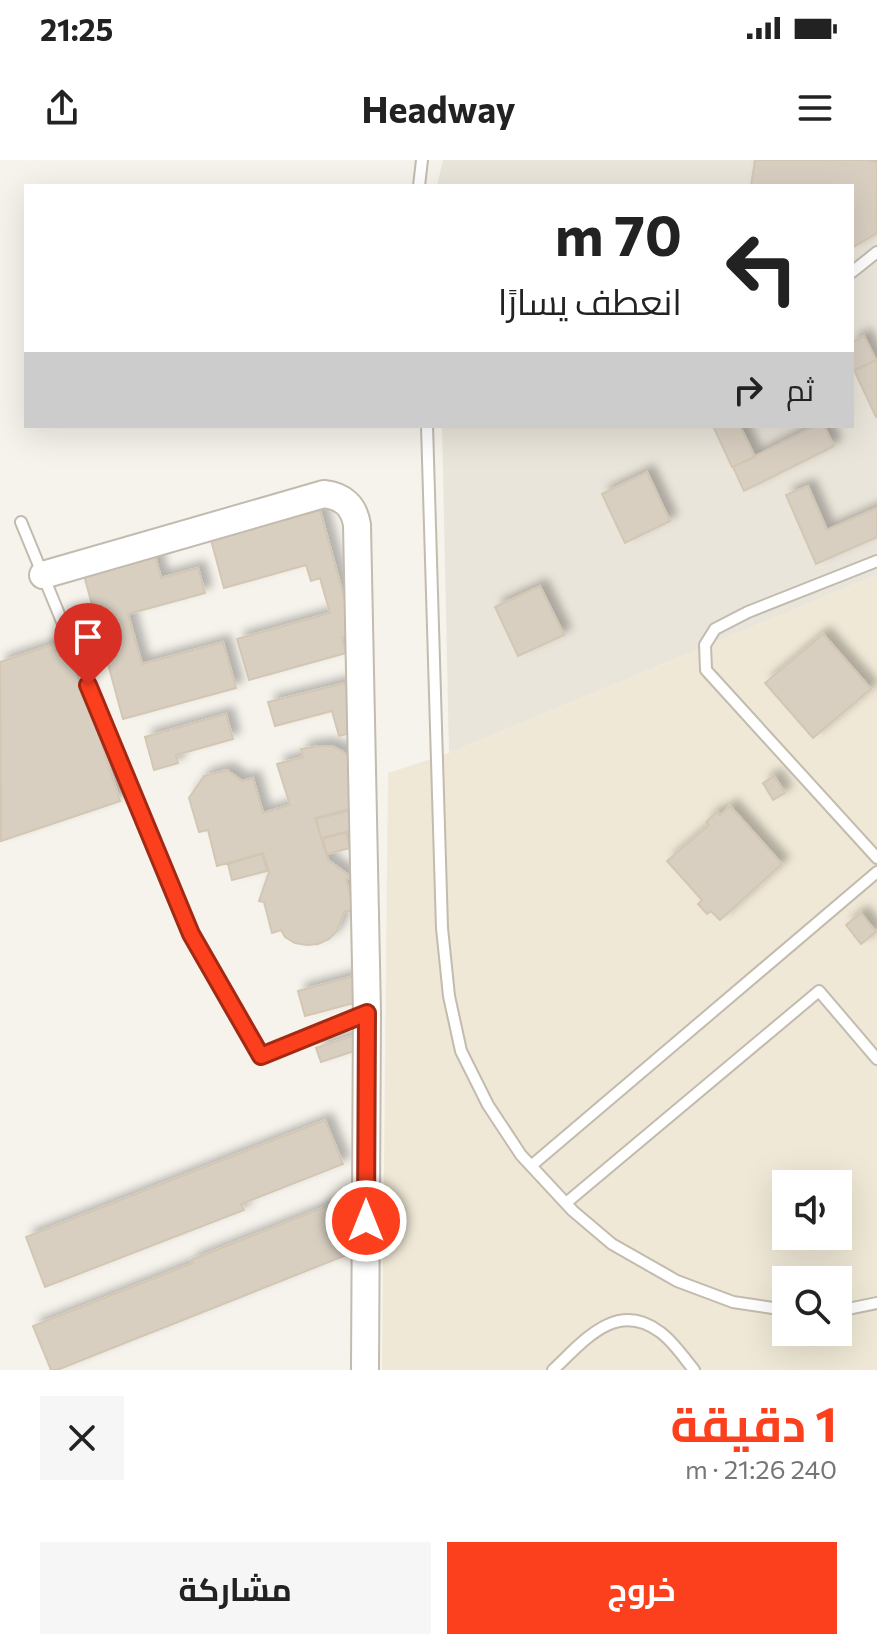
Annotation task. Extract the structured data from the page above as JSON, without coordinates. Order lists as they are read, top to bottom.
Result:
{
  "page": {
    "status": "21:25",
    "header": "Headway",
    "turn": ["70 m", "انعطف يسارًا"],
    "then": "ثم",
    "heading": ["1 دقيقة", "240 m · 21:26"],
    "buttons": ["خروج", "مشاركة"]
  }
}
